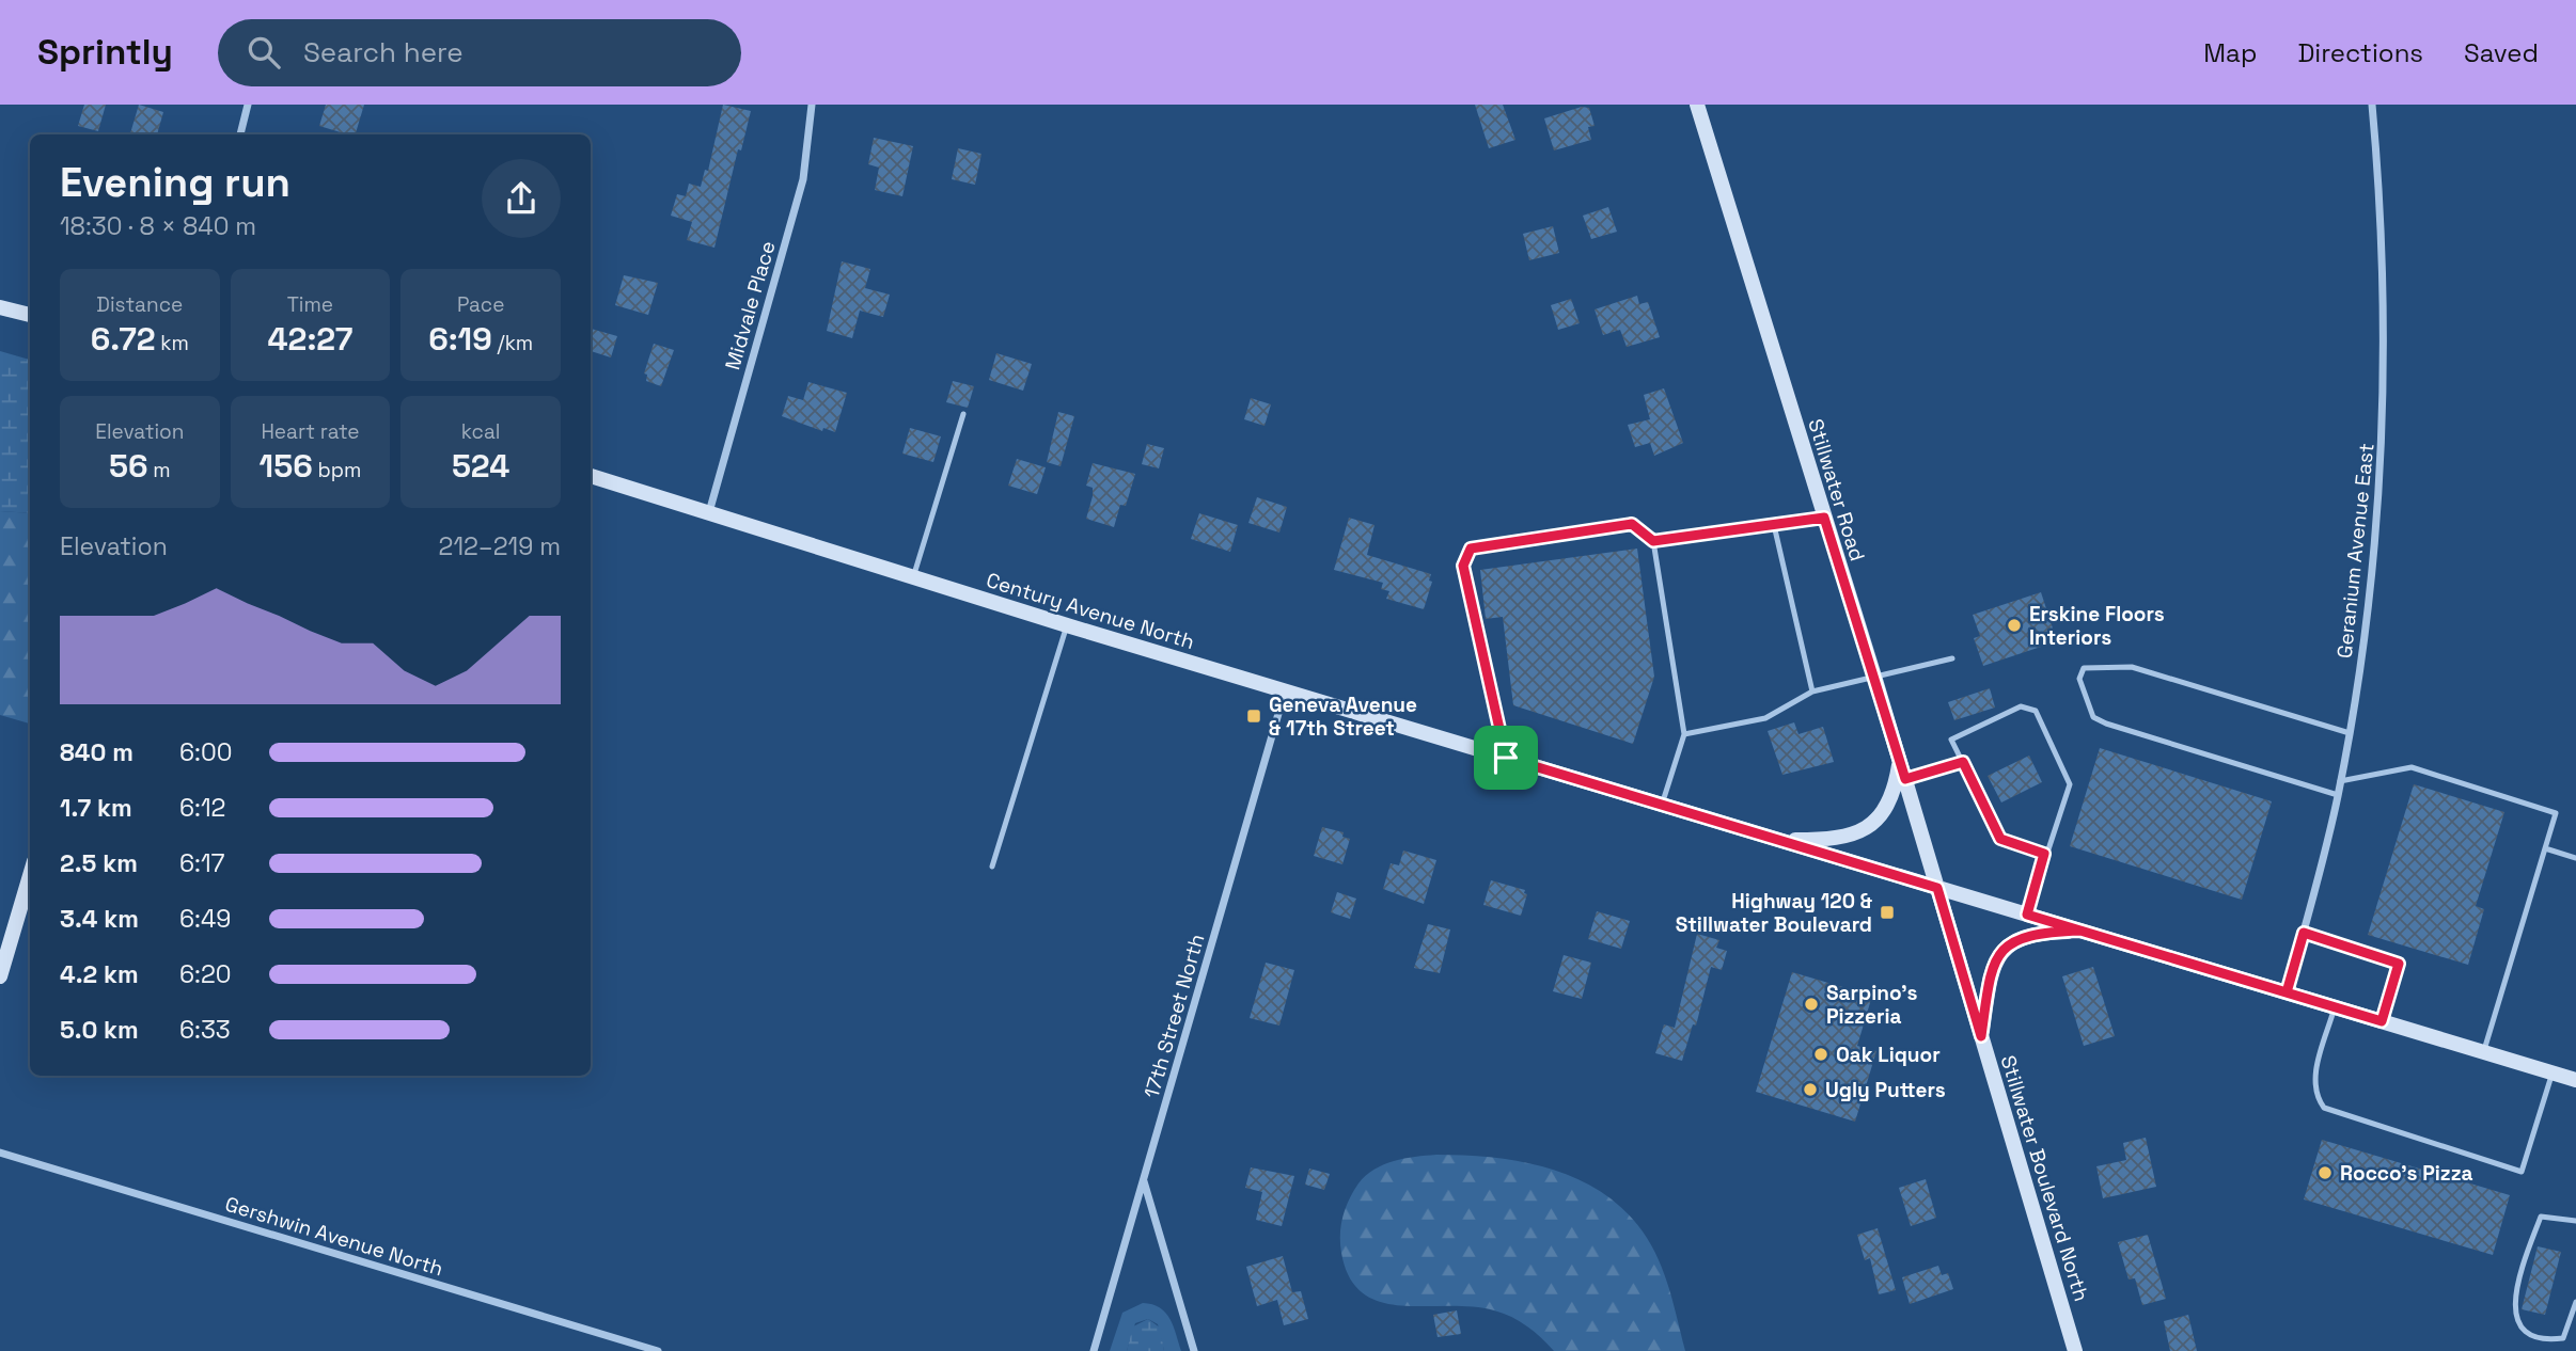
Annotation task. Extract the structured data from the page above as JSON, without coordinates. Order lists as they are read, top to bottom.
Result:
{
  "streets": {
    "main road": ["Stillwater Road", "Century Avenue North", "Stillwater Boulevard North"],
    "street": [
      "Midvale Place",
      "Geranium Avenue East",
      "17th Street North",
      "Gershwin Avenue North"
    ]
  },
  "crossings": [
    ["Midvale Place", "Century Avenue North"],
    ["Stillwater Road", "Century Avenue North"],
    ["Stillwater Road", "Stillwater Boulevard North"],
    ["Geranium Avenue East", "Century Avenue North"],
    ["Century Avenue North", "17th Street North"],
    ["Century Avenue North", "Stillwater Boulevard North"]
  ],
  "places": {
    "other": [
      "Erskine Floors Interiors",
      "Sarpino's Pizzeria",
      "Oak Liquor",
      "Ugly Putters",
      "Rocco's Pizza"
    ],
    "transit": ["Geneva Avenue & 17th Street", "Highway 120 & Stillwater Boulevard"]
  },
  "page": {
    "header": "Sprintly",
    "search": "Search here",
    "nav": ["Map", "Directions", "Saved"],
    "heading": ["Evening run", "18:30 · 8 × 840 m"],
    "stats": [
      ["Distance", "6.72 km"],
      ["Time", "42:27"],
      ["Pace", "6:19 /km"],
      ["Elevation", "56 m"],
      ["Heart rate", "156 bpm"],
      ["kcal", "524"]
    ],
    "chart": ["Elevation", "212–219 m"],
    "list": [
      {
        "name": "840 m",
        "note": "6:00"
      },
      {
        "name": "1.7 km",
        "note": "6:12"
      },
      {
        "name": "2.5 km",
        "note": "6:17"
      },
      {
        "name": "3.4 km",
        "note": "6:49"
      },
      {
        "name": "4.2 km",
        "note": "6:20"
      },
      {
        "name": "5.0 km",
        "note": "6:33"
      }
    ]
  }
}
